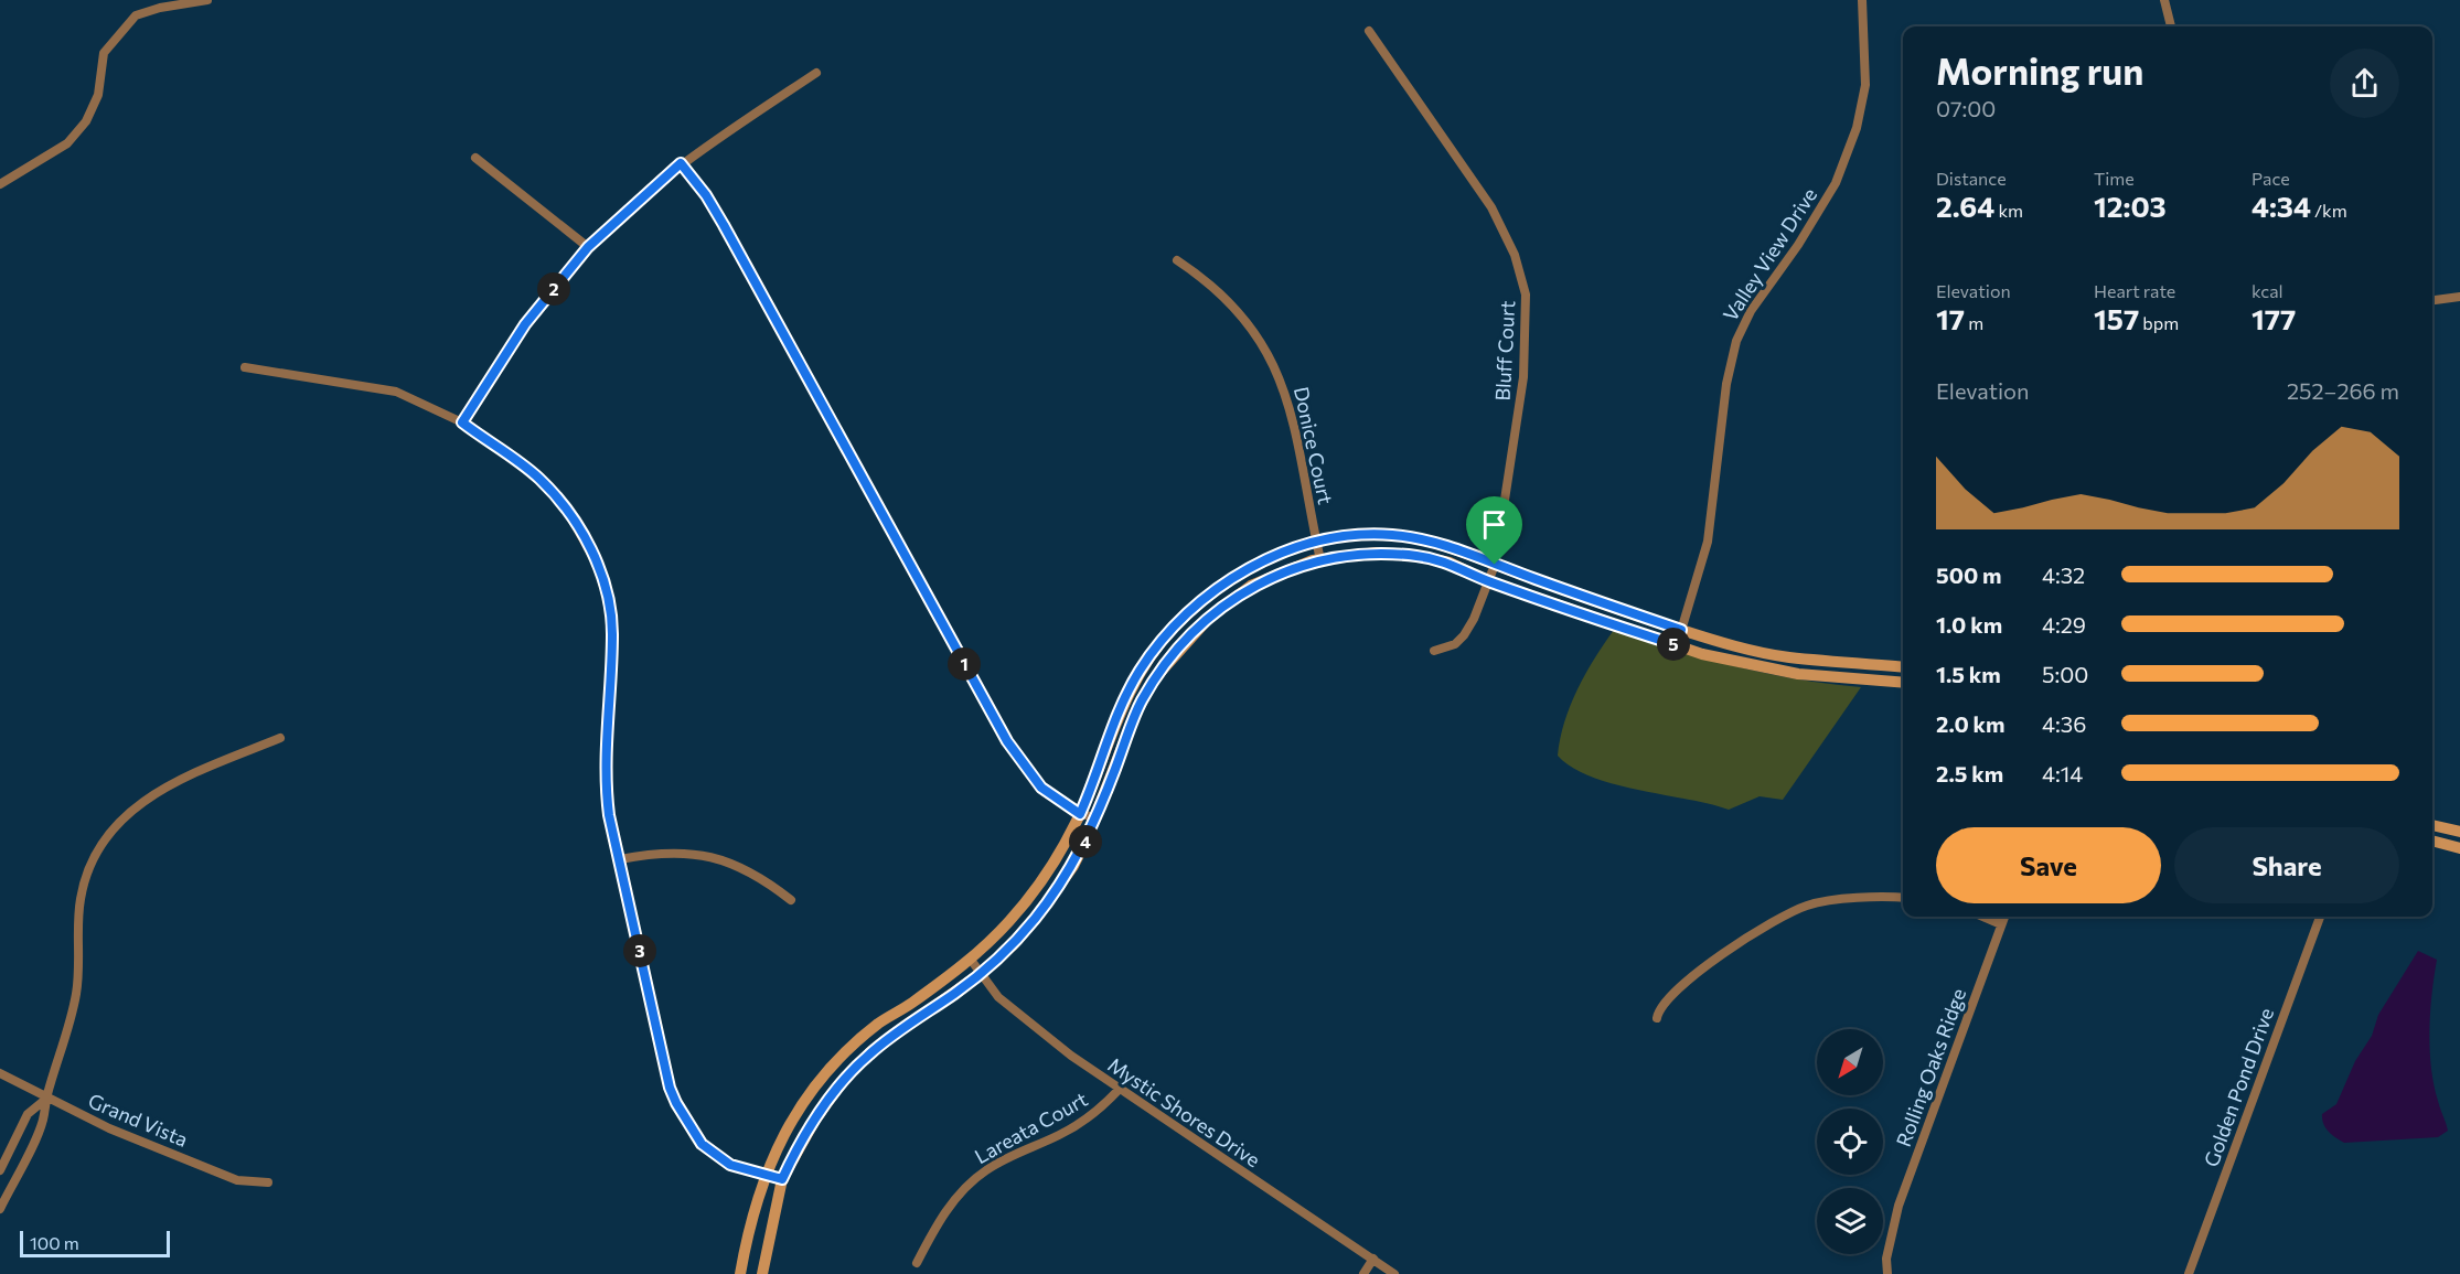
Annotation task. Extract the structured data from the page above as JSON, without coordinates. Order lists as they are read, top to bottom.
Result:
{
  "streets": {
    "street": [
      "Valley View Drive",
      "Bluff Court",
      "Donice Court",
      "Rolling Oaks Ridge",
      "Golden Pond Drive",
      "Mystic Shores Drive",
      "Grand Vista",
      "Lareata Court"
    ]
  },
  "crossings": [
    ["Mystic Shores Drive", "Lareata Court"]
  ],
  "scale_bar": "100 m",
  "north": "bottom left",
  "page": {
    "heading": ["Morning run", "07:00"],
    "stats": [
      ["Distance", "2.64 km"],
      ["Time", "12:03"],
      ["Pace", "4:34 /km"],
      ["Elevation", "17 m"],
      ["Heart rate", "157 bpm"],
      ["kcal", "177"]
    ],
    "pins": [
      "2",
      "5",
      "1",
      "4",
      "3"
    ],
    "chart": ["Elevation", "252–266 m"],
    "list": [
      {
        "name": "500 m",
        "note": "4:32"
      },
      {
        "name": "1.0 km",
        "note": "4:29"
      },
      {
        "name": "1.5 km",
        "note": "5:00"
      },
      {
        "name": "2.0 km",
        "note": "4:36"
      },
      {
        "name": "2.5 km",
        "note": "4:14"
      }
    ],
    "buttons": ["Save", "Share"],
    "scale": "100 m"
  }
}
